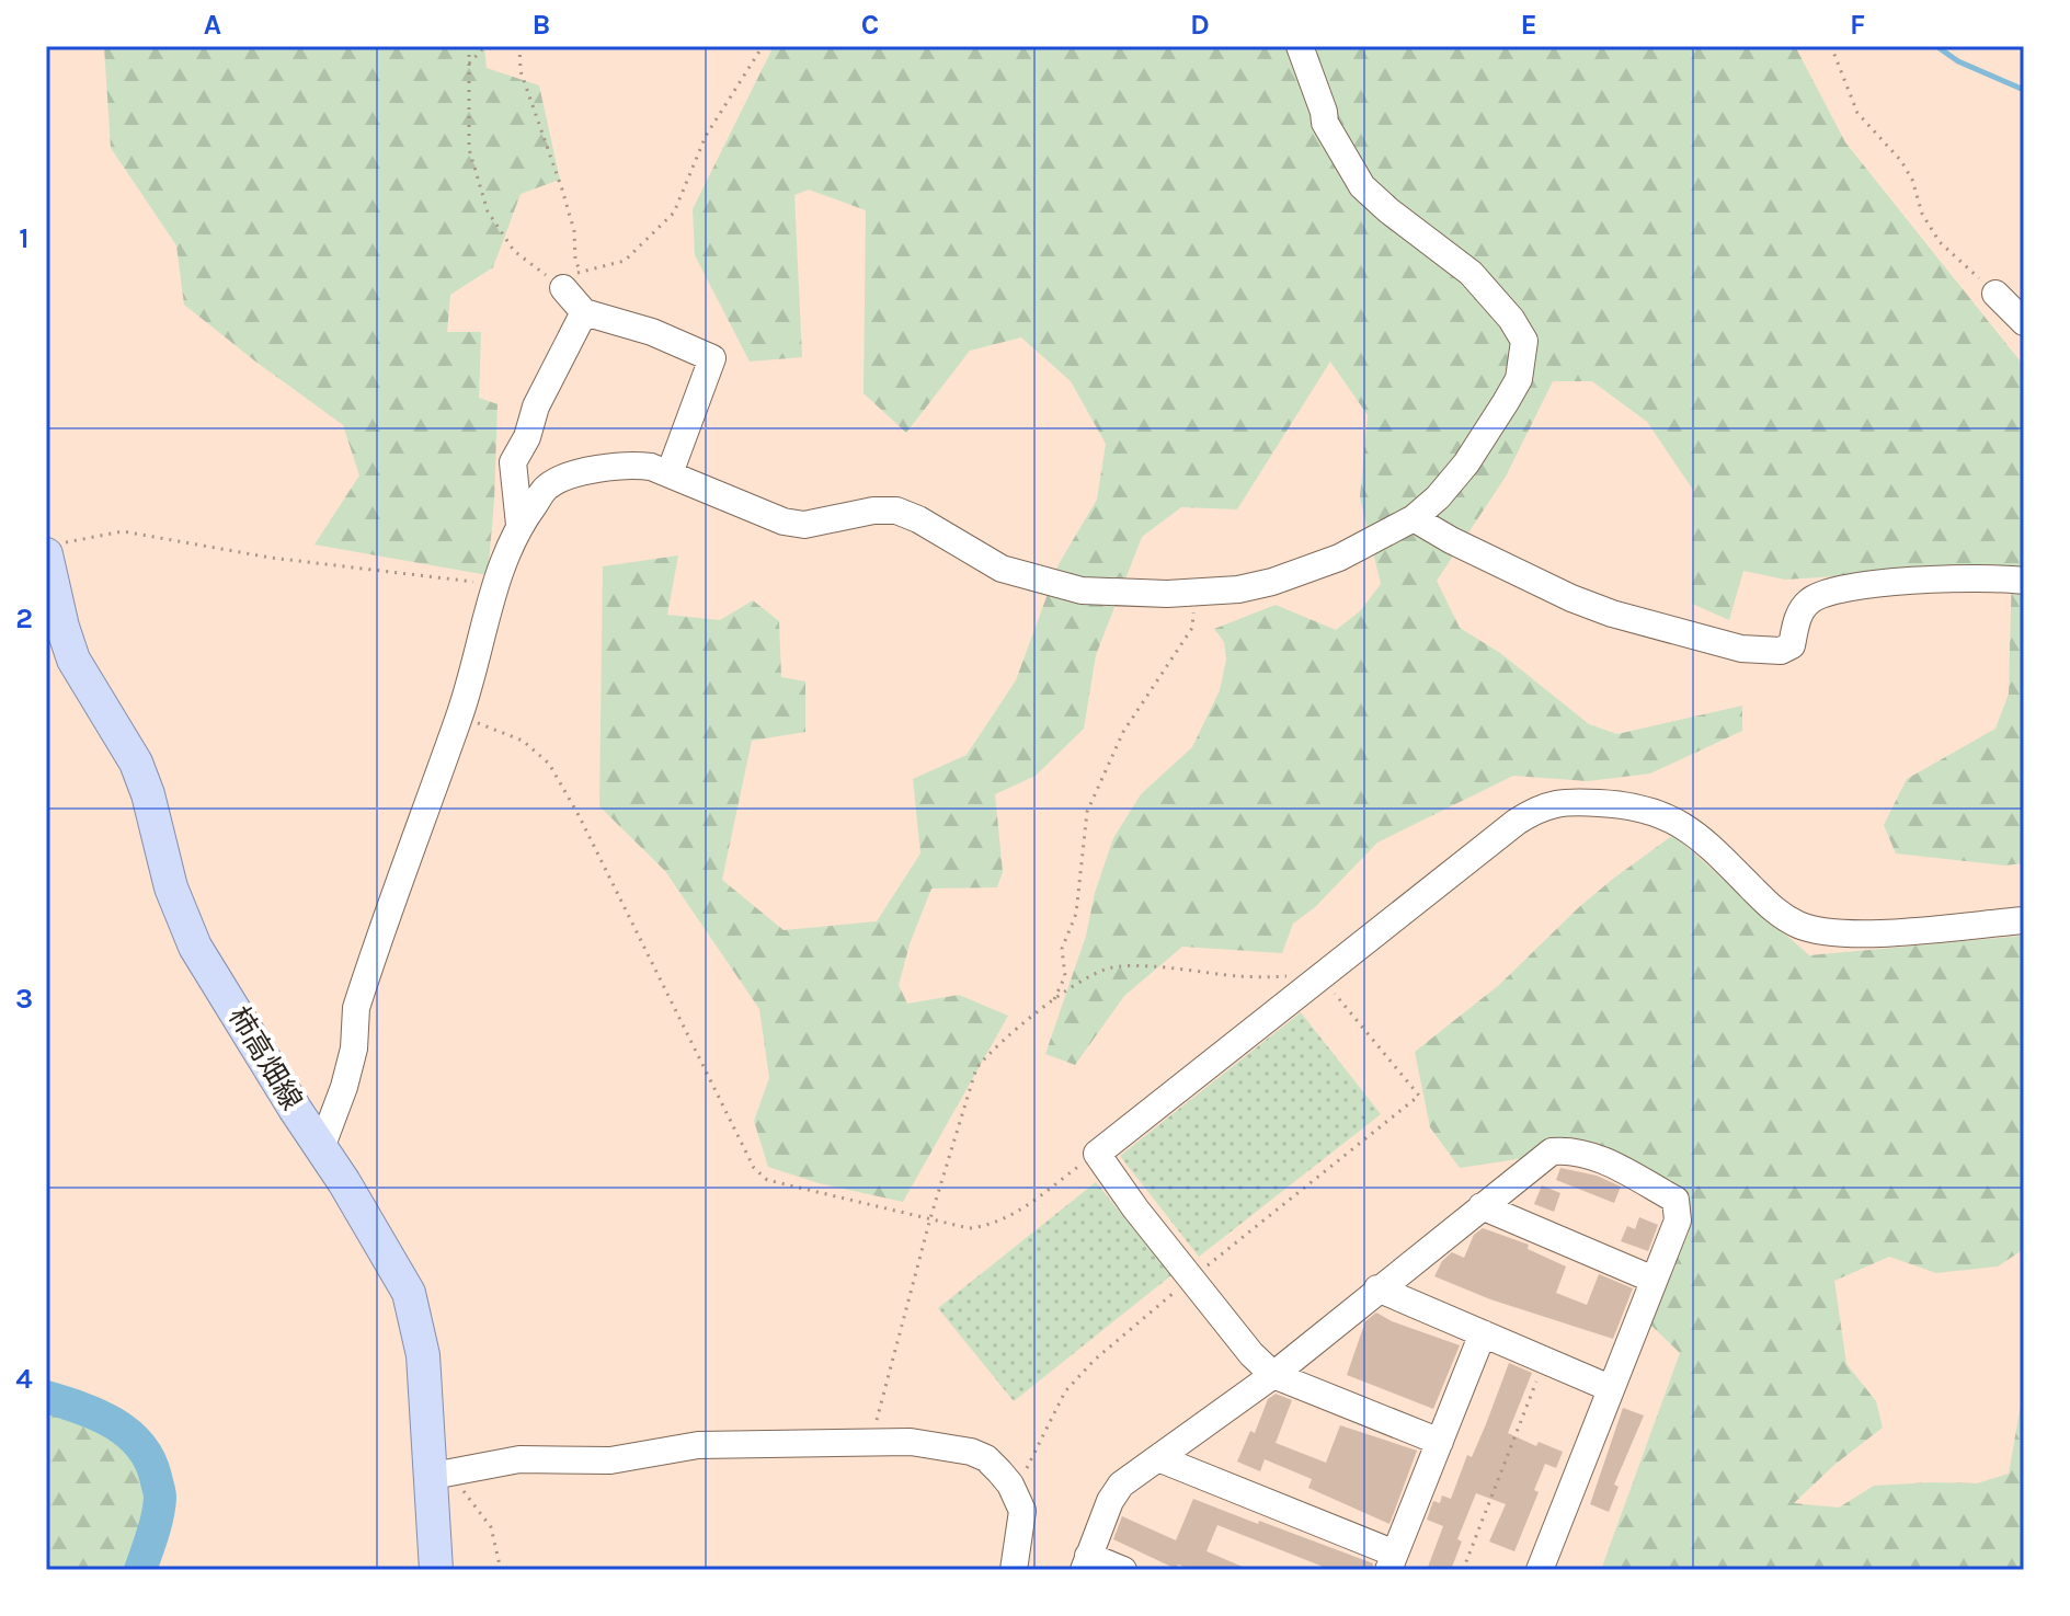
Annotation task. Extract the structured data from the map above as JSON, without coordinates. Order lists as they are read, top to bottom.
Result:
{
  "streets": {
    "main road": ["柿高畑線"]
  },
  "grid": {
    "columns": [
      "A",
      "B",
      "C",
      "D",
      "E",
      "F"
    ],
    "rows": [
      "1",
      "2",
      "3",
      "4"
    ]
  }
}
